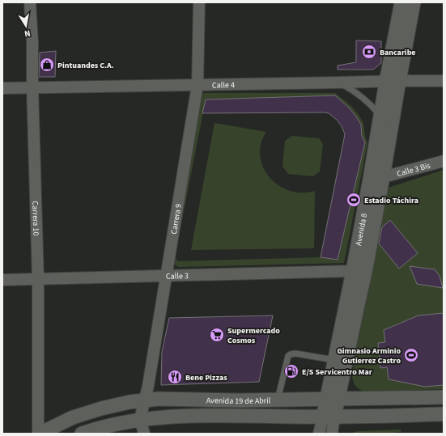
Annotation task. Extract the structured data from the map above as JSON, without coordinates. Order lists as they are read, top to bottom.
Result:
{
  "streets": {
    "street": [
      "Calle 4",
      "Calle 3 Bis",
      "Carrera 10",
      "Carrera 9",
      "Avenida 8",
      "Calle 3",
      "Avenida 19 de Abril"
    ]
  },
  "crossings": [
    ["Calle 4", "Carrera 10"],
    ["Calle 4", "Carrera 9"],
    ["Calle 4", "Avenida 8"],
    ["Calle 3 Bis", "Avenida 8"],
    ["Carrera 10", "Calle 3"],
    ["Carrera 10", "Avenida 19 de Abril"],
    ["Carrera 9", "Calle 3"],
    ["Carrera 9", "Avenida 19 de Abril"],
    ["Avenida 8", "Calle 3"],
    ["Avenida 8", "Avenida 19 de Abril"]
  ],
  "places": {
    "bank": ["Bancaribe"],
    "shop": ["Pintuandes C.A."],
    "sports": ["Estadio Táchira", "Gimnasio Arminio Gutierrez Castro"],
    "supermarket": ["Supermercado Cosmos"],
    "fuel station": ["E/S Servicentro Mar"],
    "restaurant": ["Bene Pizzas"]
  },
  "north": "bottom"
}
